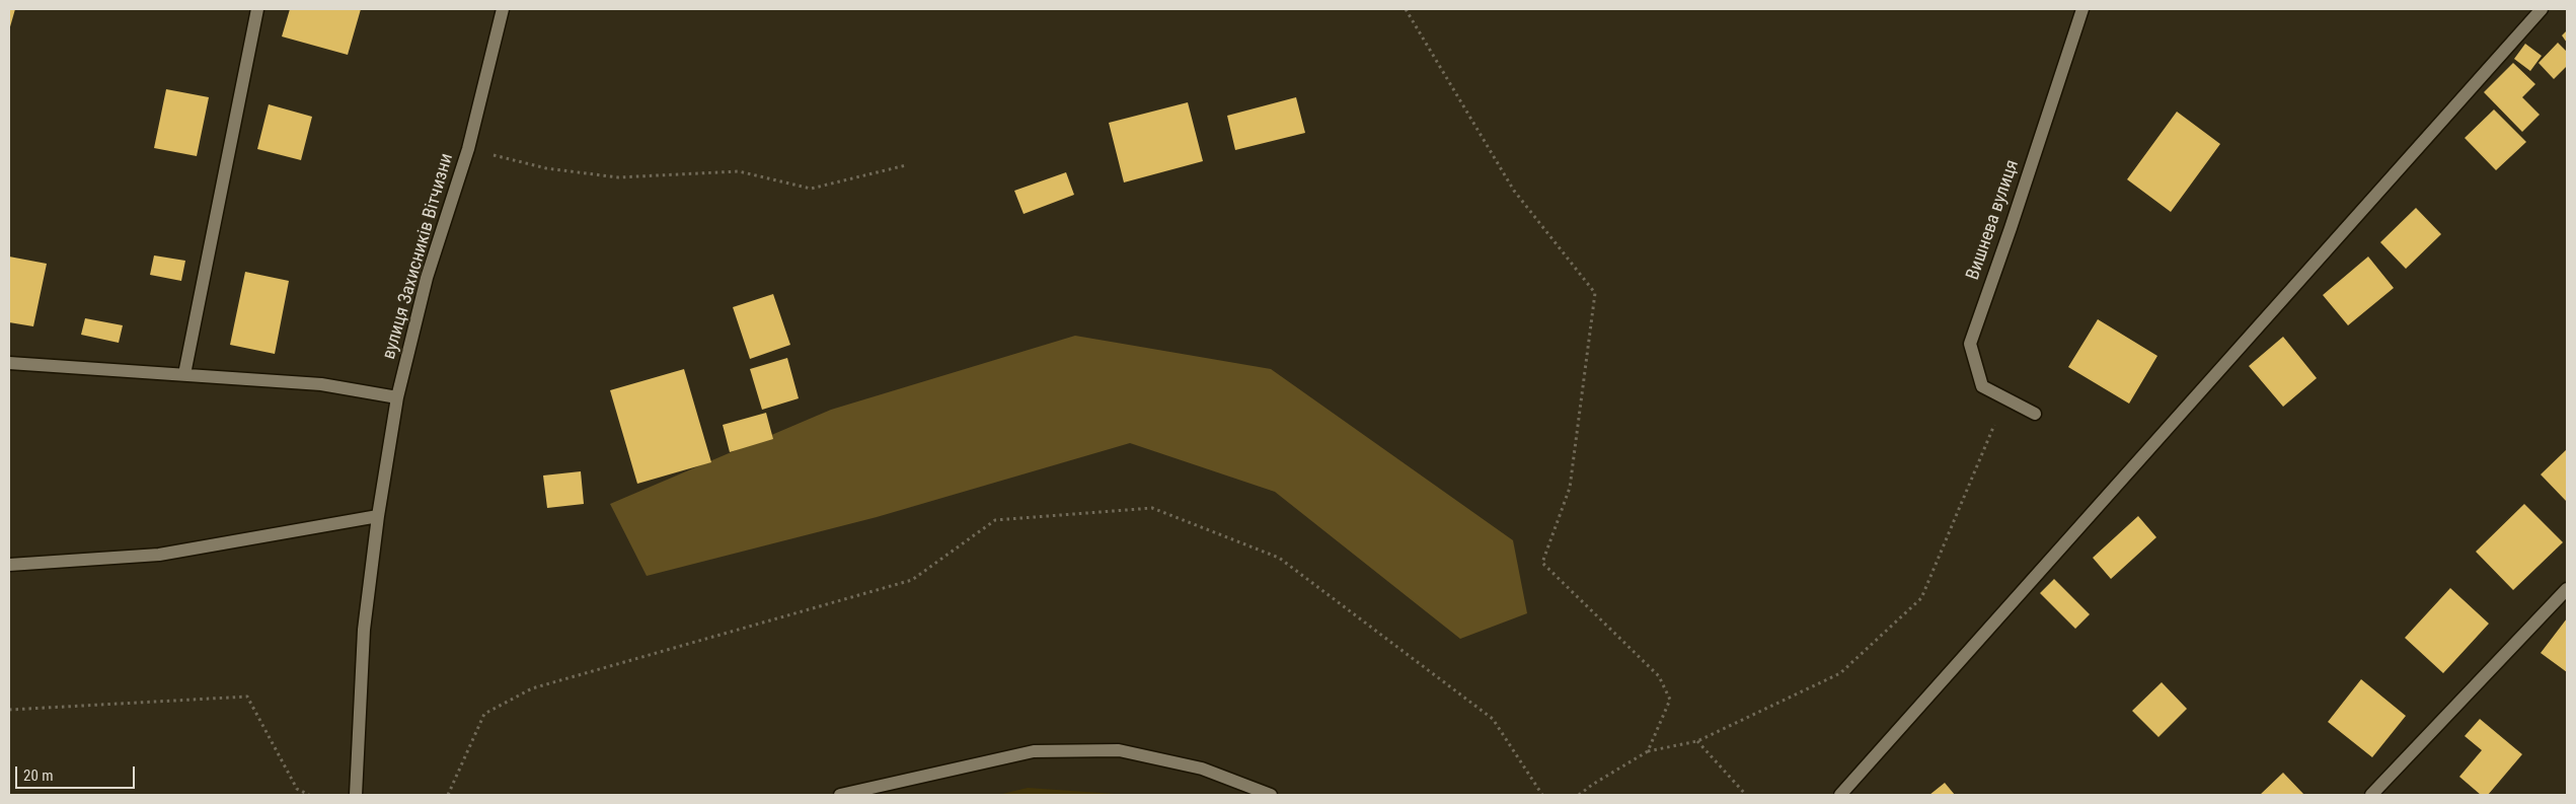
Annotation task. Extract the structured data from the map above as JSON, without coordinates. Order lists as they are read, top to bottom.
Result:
{
  "streets": {
    "street": ["Вишнева вулиця", "вулиця Захисників Вітчизни"]
  },
  "scale_bar": "20 m"
}
